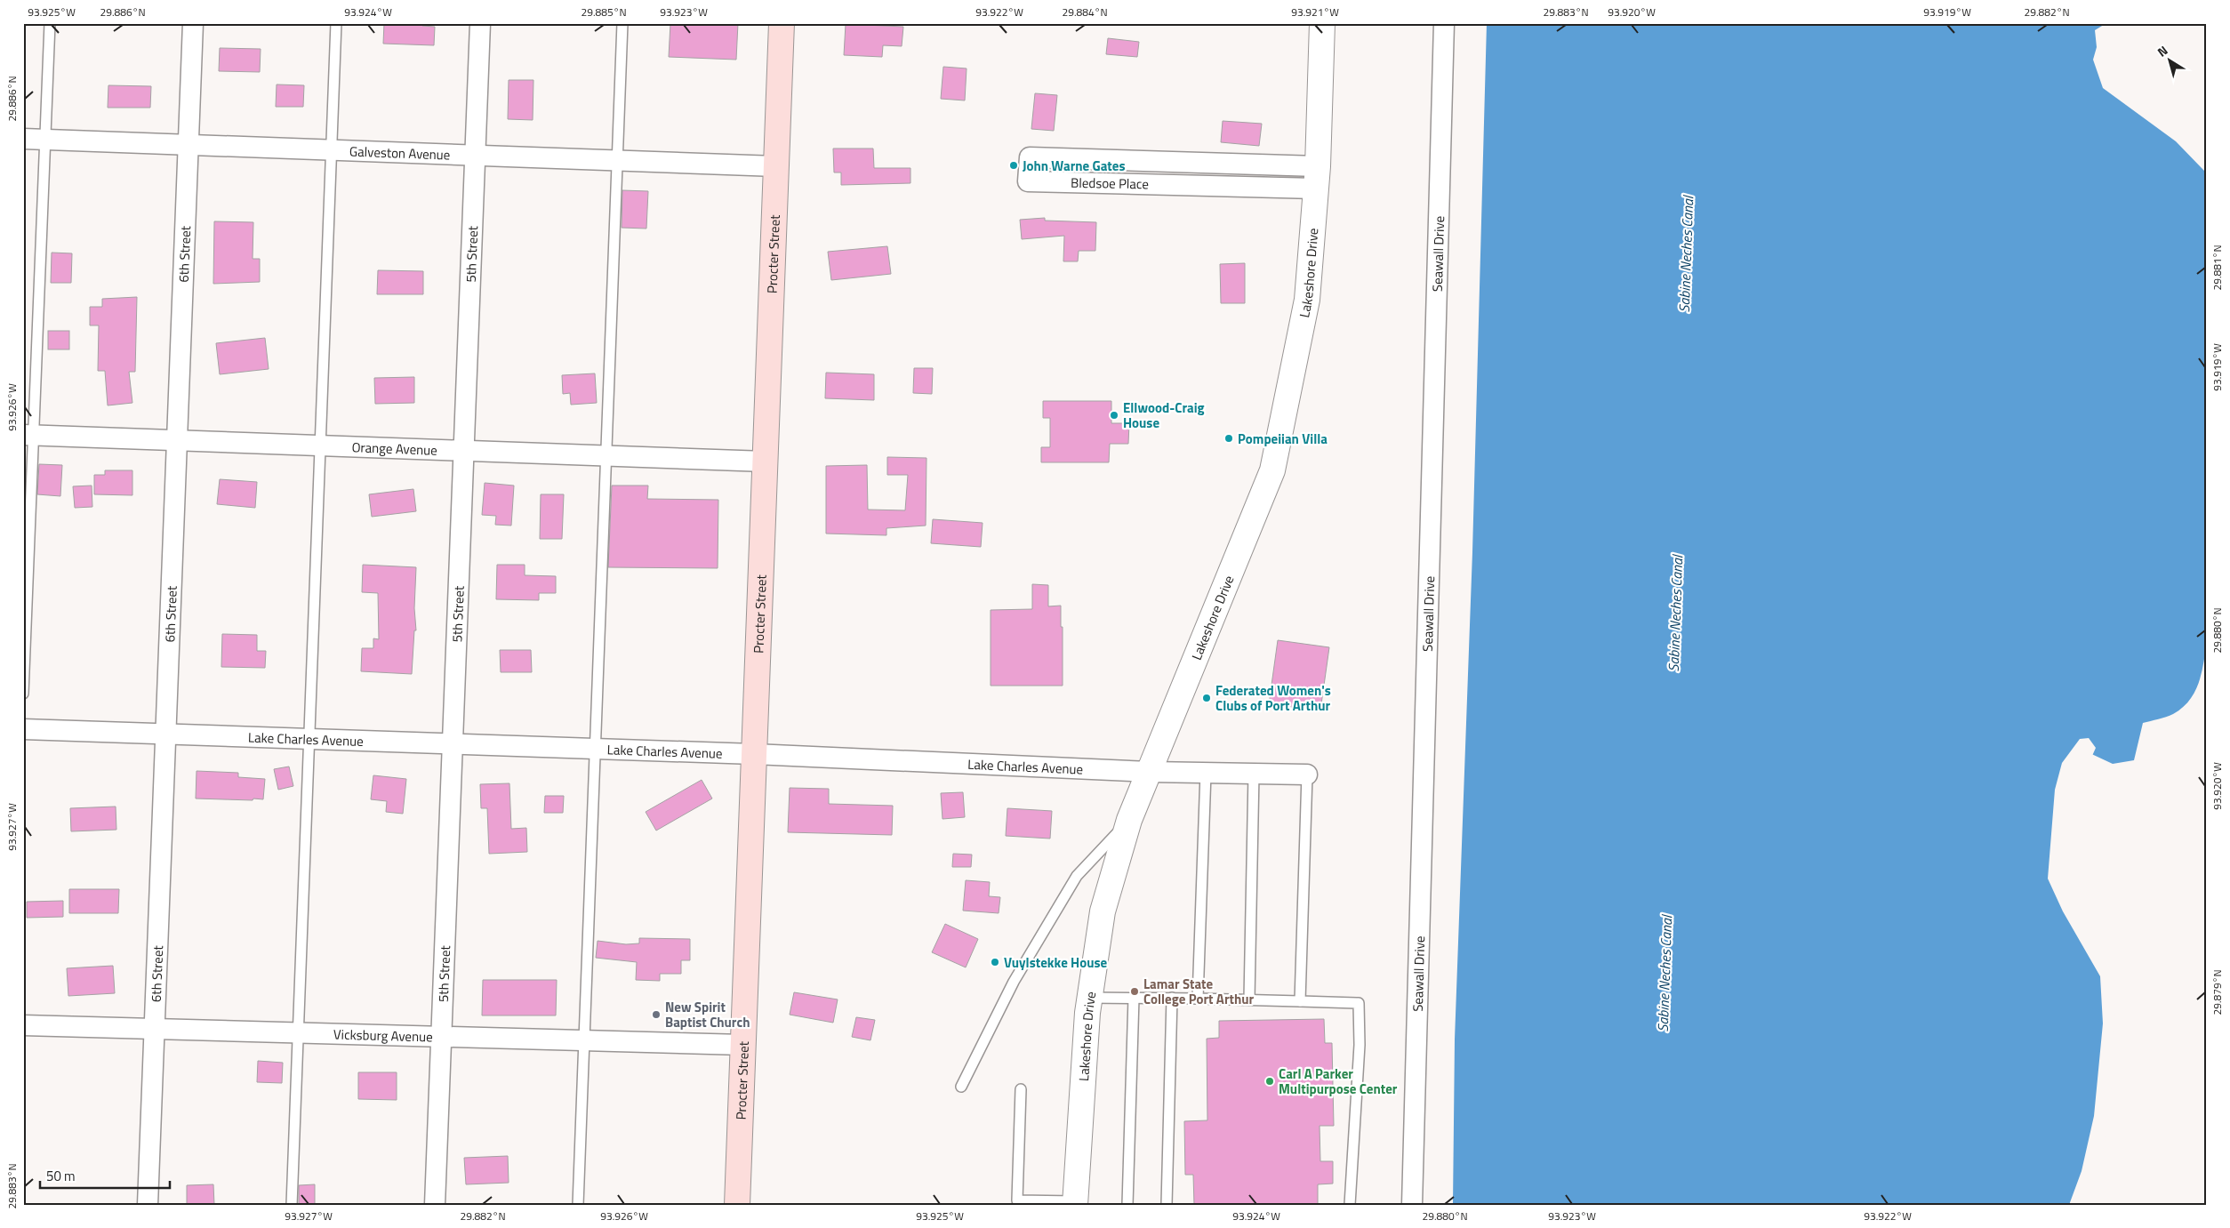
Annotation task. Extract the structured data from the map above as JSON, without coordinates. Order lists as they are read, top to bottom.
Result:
{
  "streets": {
    "main road": ["Procter Street"],
    "street": [
      "Galveston Avenue",
      "Bledsoe Place",
      "6th Street",
      "5th Street",
      "Seawall Drive",
      "Lakeshore Drive",
      "Orange Avenue",
      "Lake Charles Avenue",
      "Vicksburg Avenue"
    ]
  },
  "crossings": [
    ["Galveston Avenue", "6th Street"],
    ["Galveston Avenue", "5th Street"],
    ["Galveston Avenue", "Procter Street"],
    ["Bledsoe Place", "Lakeshore Drive"],
    ["6th Street", "Orange Avenue"],
    ["6th Street", "Lake Charles Avenue"],
    ["6th Street", "Vicksburg Avenue"],
    ["5th Street", "Orange Avenue"],
    ["5th Street", "Lake Charles Avenue"],
    ["5th Street", "Vicksburg Avenue"],
    ["Procter Street", "Orange Avenue"],
    ["Procter Street", "Lake Charles Avenue"],
    ["Procter Street", "Vicksburg Avenue"],
    ["Lakeshore Drive", "Lake Charles Avenue"]
  ],
  "water": ["Sabine Neches Canal"],
  "places": [
    "John Warne Gates",
    "Ellwood-Craig House",
    "Pompeiian Villa",
    "Federated Women's Clubs of Port Arthur",
    "Vuylstekke House",
    "Lamar State College Port Arthur",
    "New Spirit Baptist Church",
    "Carl A Parker Multipurpose Center"
  ],
  "scale_bar": "50 m",
  "north": "top left",
  "coordinates": [
    "93.925°W",
    "29.886°N",
    "93.924°W",
    "29.885°N",
    "93.923°W",
    "93.922°W",
    "29.884°N",
    "93.921°W",
    "29.883°N",
    "93.920°W",
    "93.919°W",
    "29.882°N",
    "29.881°N",
    "93.926°W",
    "29.880°N",
    "93.927°W",
    "29.879°N"
  ]
}
